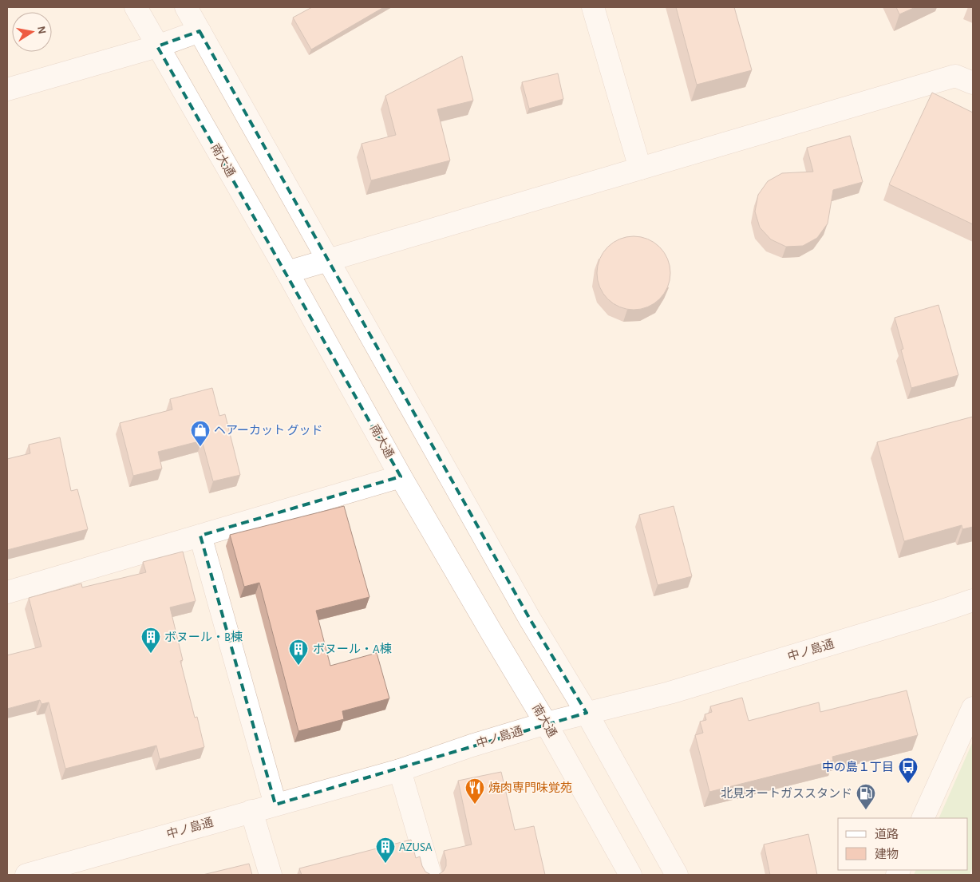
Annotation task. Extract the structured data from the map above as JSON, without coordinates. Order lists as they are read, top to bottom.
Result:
{
  "streets": {
    "street": ["南大通", "中ノ島通"]
  },
  "crossings": [
    ["南大通", "中ノ島通"]
  ],
  "places": {
    "shop": ["ヘアーカット グッド"],
    "building": ["ボヌール・B棟", "ボヌール・A棟", "AZUSA"],
    "bus stop": ["中の島１丁目"],
    "restaurant": ["焼肉専門味覚苑"],
    "fuel station": ["北見オートガススタンド"]
  },
  "legend": ["道路", "建物"],
  "north": "right"
}
